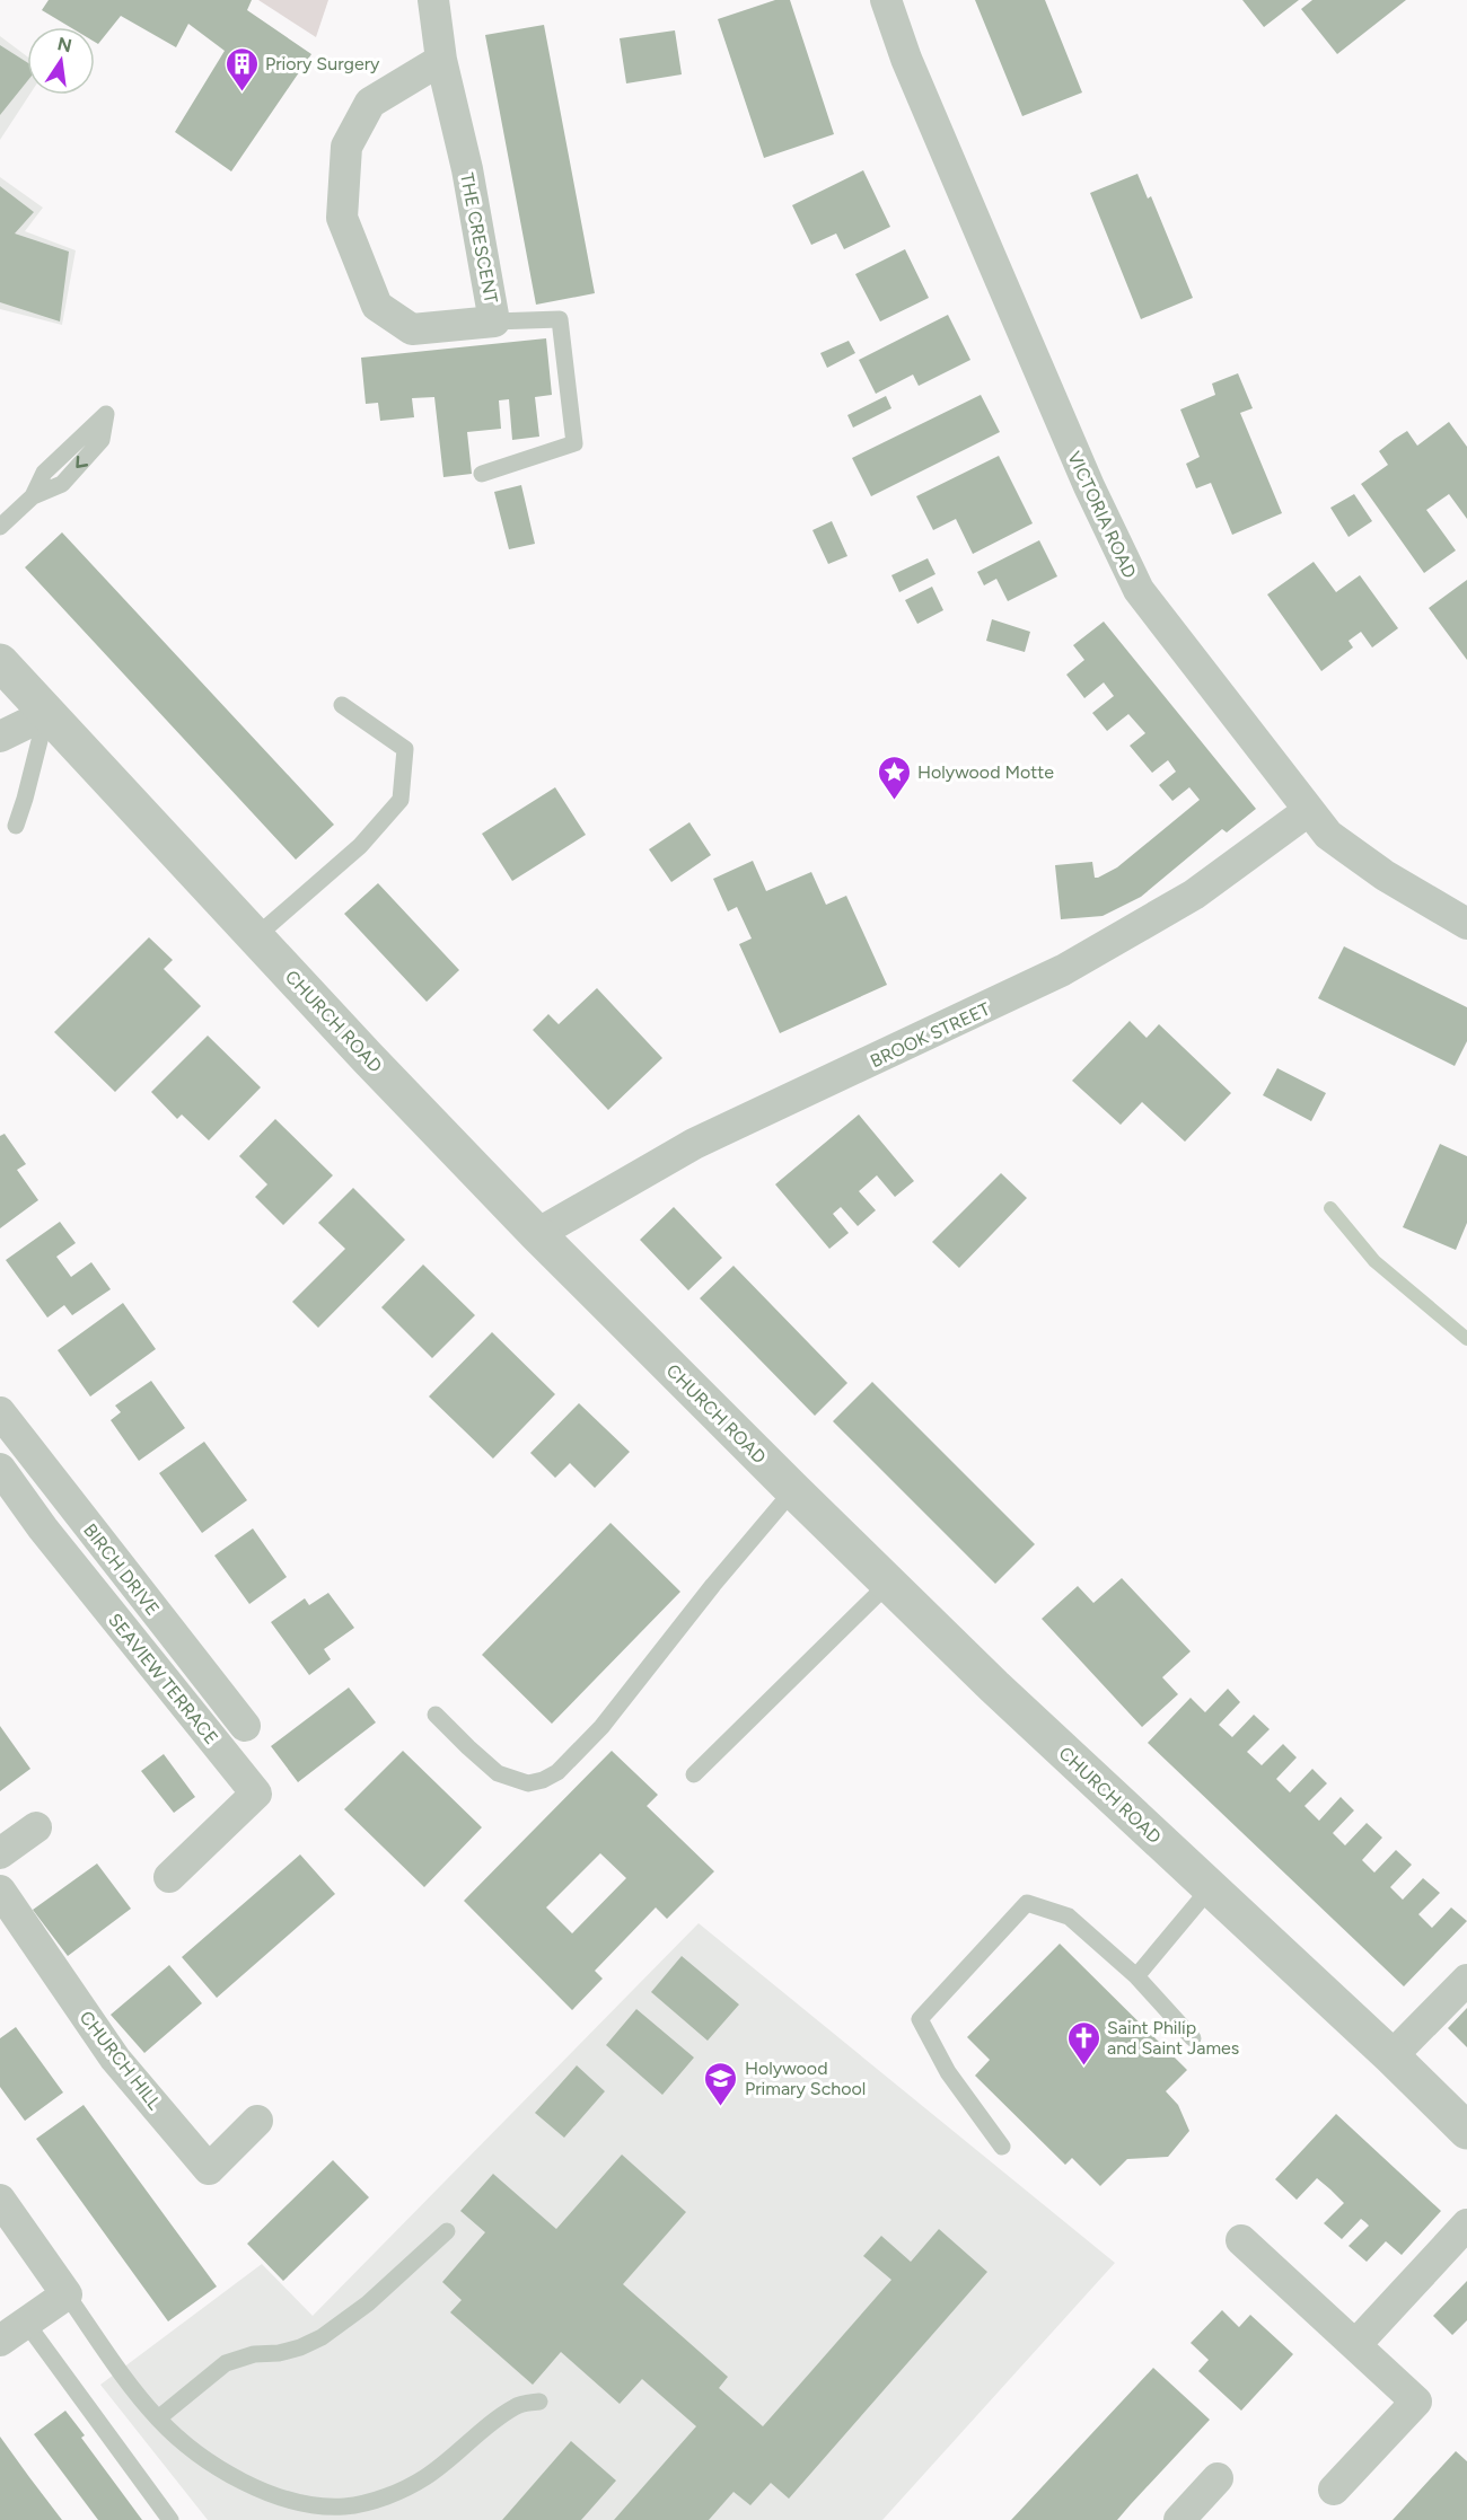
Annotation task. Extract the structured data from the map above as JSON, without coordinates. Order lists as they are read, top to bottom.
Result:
{
  "streets": {
    "street": [
      "THE CRESCENT",
      "VICTORIA ROAD",
      "CHURCH ROAD",
      "BROOK STREET",
      "BIRCH DRIVE",
      "SEAVIEW TERRACE",
      "CHURCH HILL"
    ]
  },
  "crossings": [
    ["VICTORIA ROAD", "BROOK STREET"],
    ["CHURCH ROAD", "BROOK STREET"]
  ],
  "places": {
    "building": ["Priory Surgery"],
    "place": ["Holywood Motte"],
    "church": ["Saint Philip and Saint James"],
    "school or university": ["Holywood Primary School"]
  },
  "north": "top"
}
